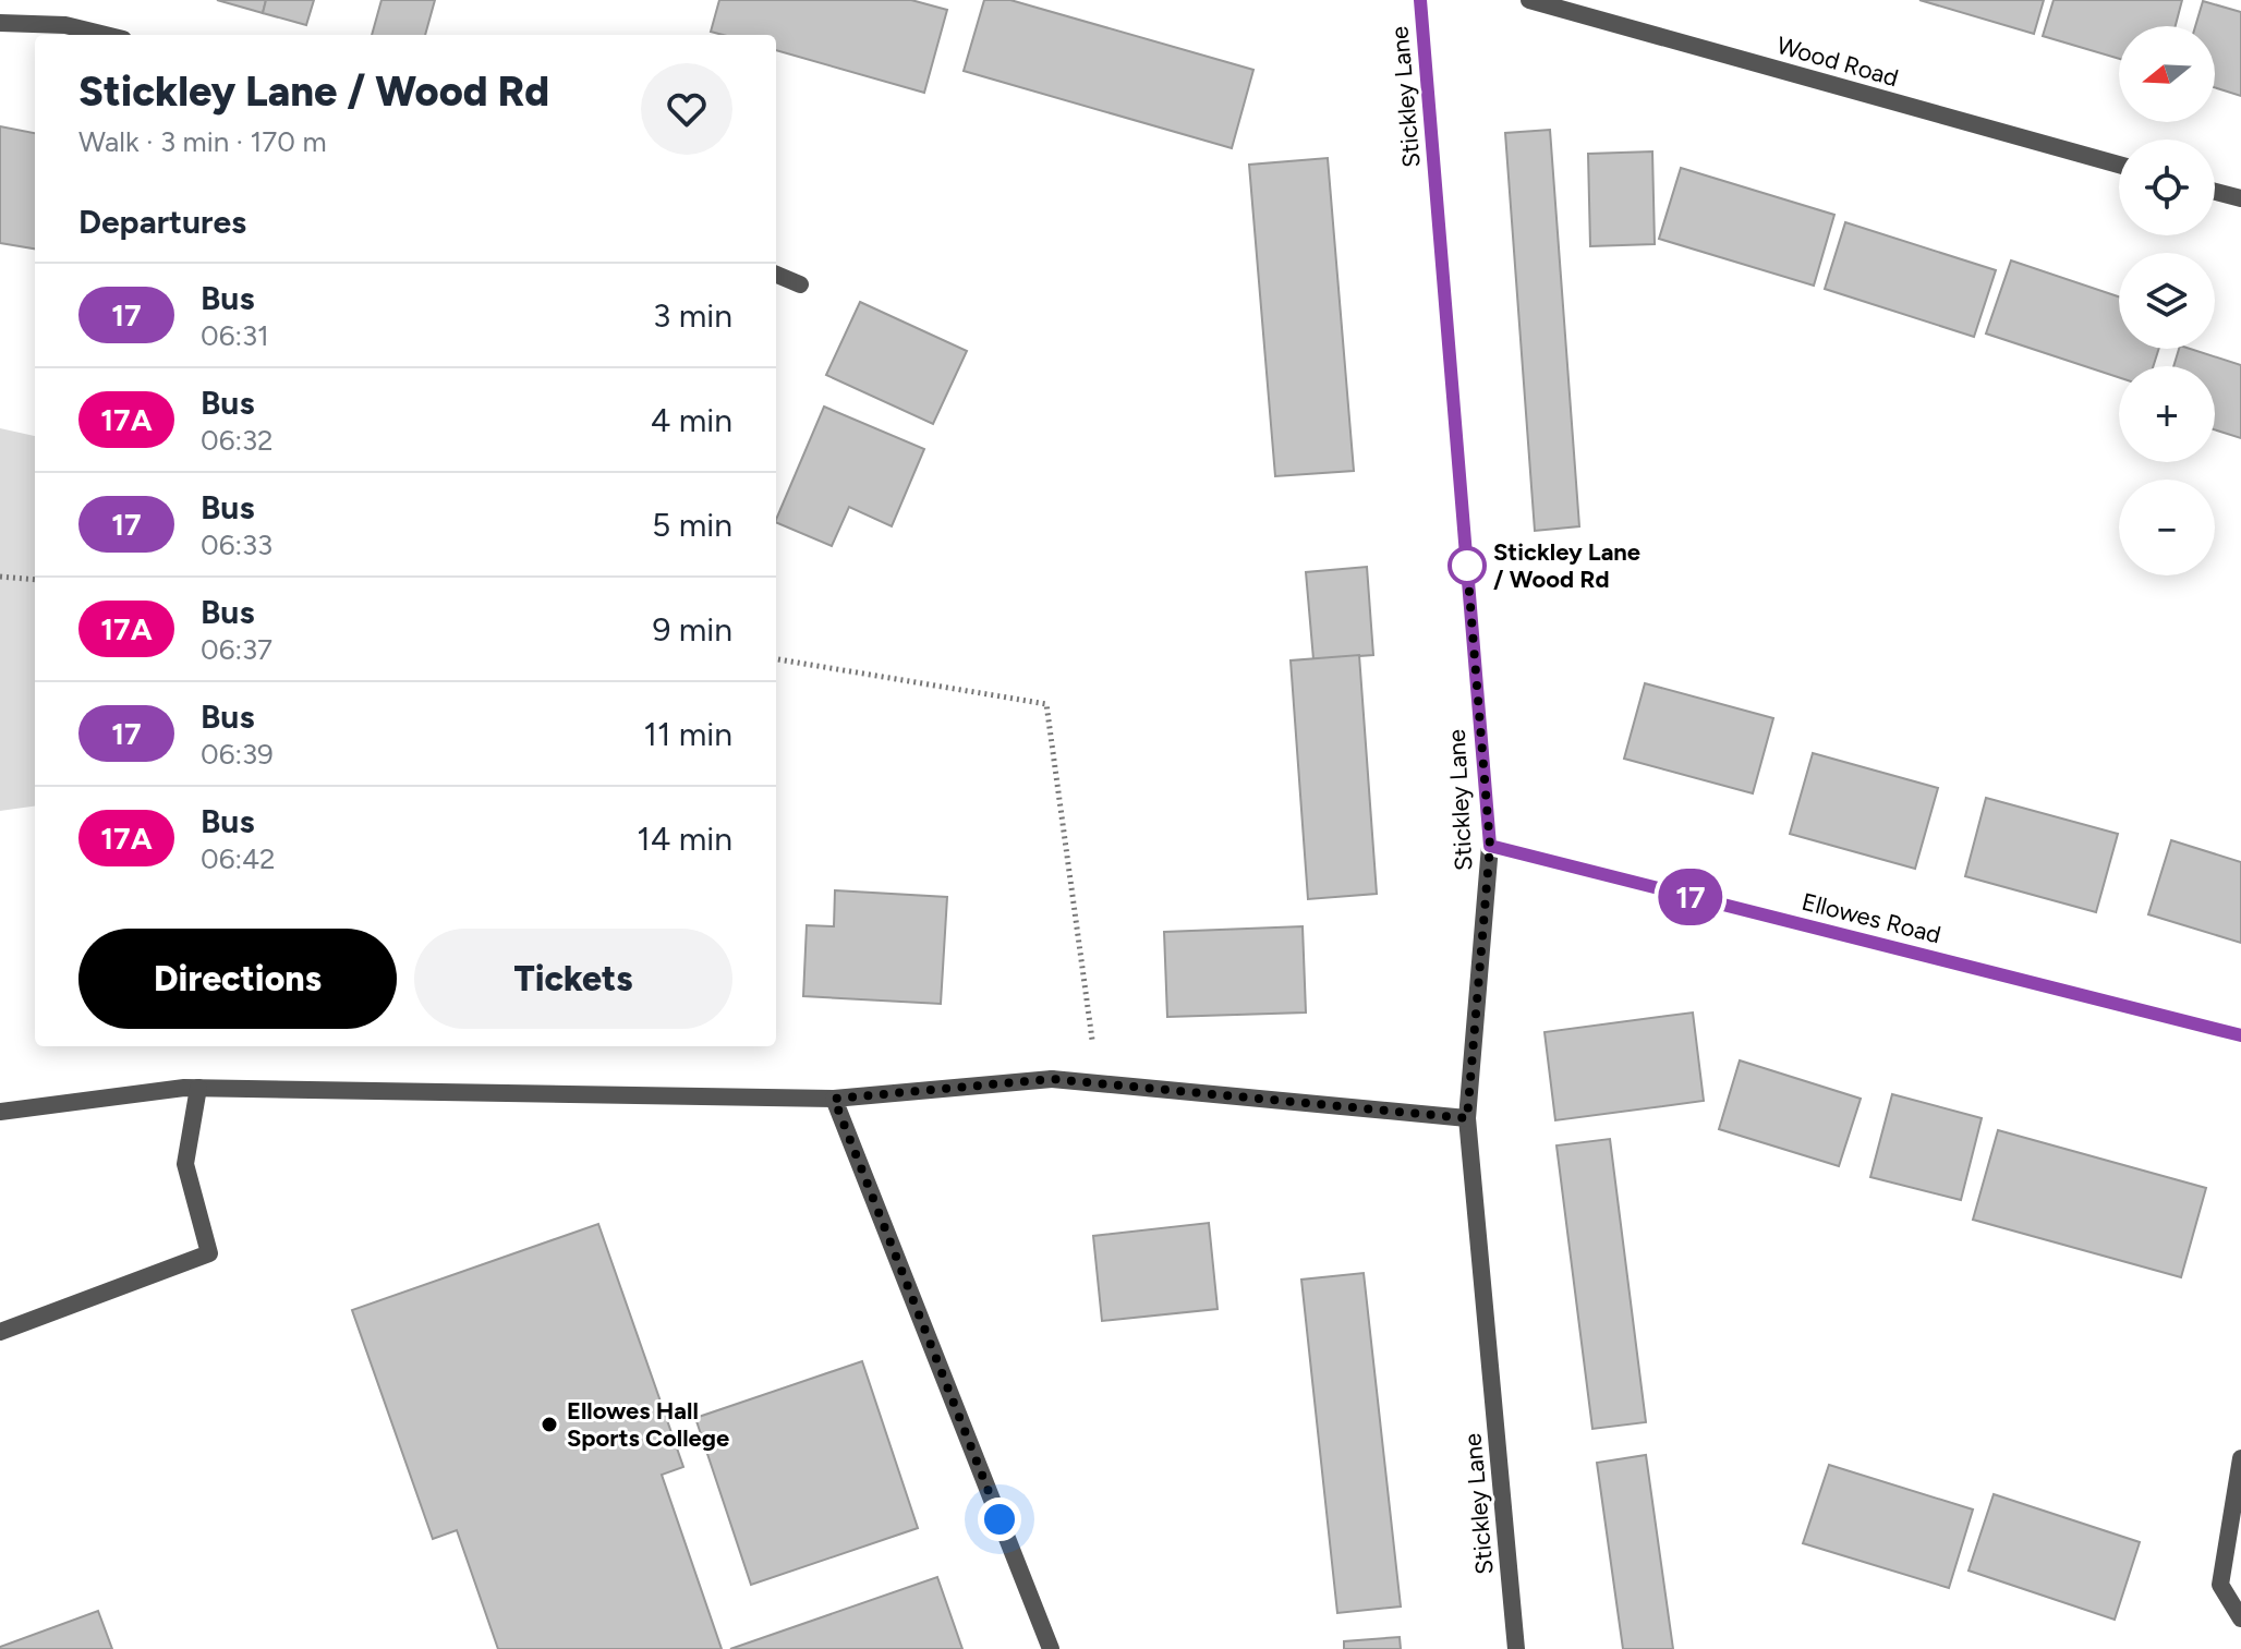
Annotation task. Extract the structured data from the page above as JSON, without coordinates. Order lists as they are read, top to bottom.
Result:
{
  "streets": {
    "street": ["Wood Road", "Stickley Lane", "Ellowes Road"]
  },
  "crossings": [
    ["Stickley Lane", "Ellowes Road"]
  ],
  "places": ["Stickley Lane / Wood Rd", "Ellowes Hall Sports College"],
  "lines": ["bus line 17"],
  "north": "left",
  "page": {
    "on_map": "17",
    "map_buttons": ["+", "−"],
    "heading": [
      ["Stickley Lane / Wood Rd", "Walk · 3 min · 170 m"],
      "Departures"
    ],
    "list": [
      {
        "mark": "17",
        "name": "Bus",
        "note": "06:31",
        "value": "3 min"
      },
      {
        "mark": "17A",
        "name": "Bus",
        "note": "06:32",
        "value": "4 min"
      },
      {
        "mark": "17",
        "name": "Bus",
        "note": "06:33",
        "value": "5 min"
      },
      {
        "mark": "17A",
        "name": "Bus",
        "note": "06:37",
        "value": "9 min"
      },
      {
        "mark": "17",
        "name": "Bus",
        "note": "06:39",
        "value": "11 min"
      },
      {
        "mark": "17A",
        "name": "Bus",
        "note": "06:42",
        "value": "14 min"
      }
    ],
    "buttons": ["Directions", "Tickets"]
  }
}
